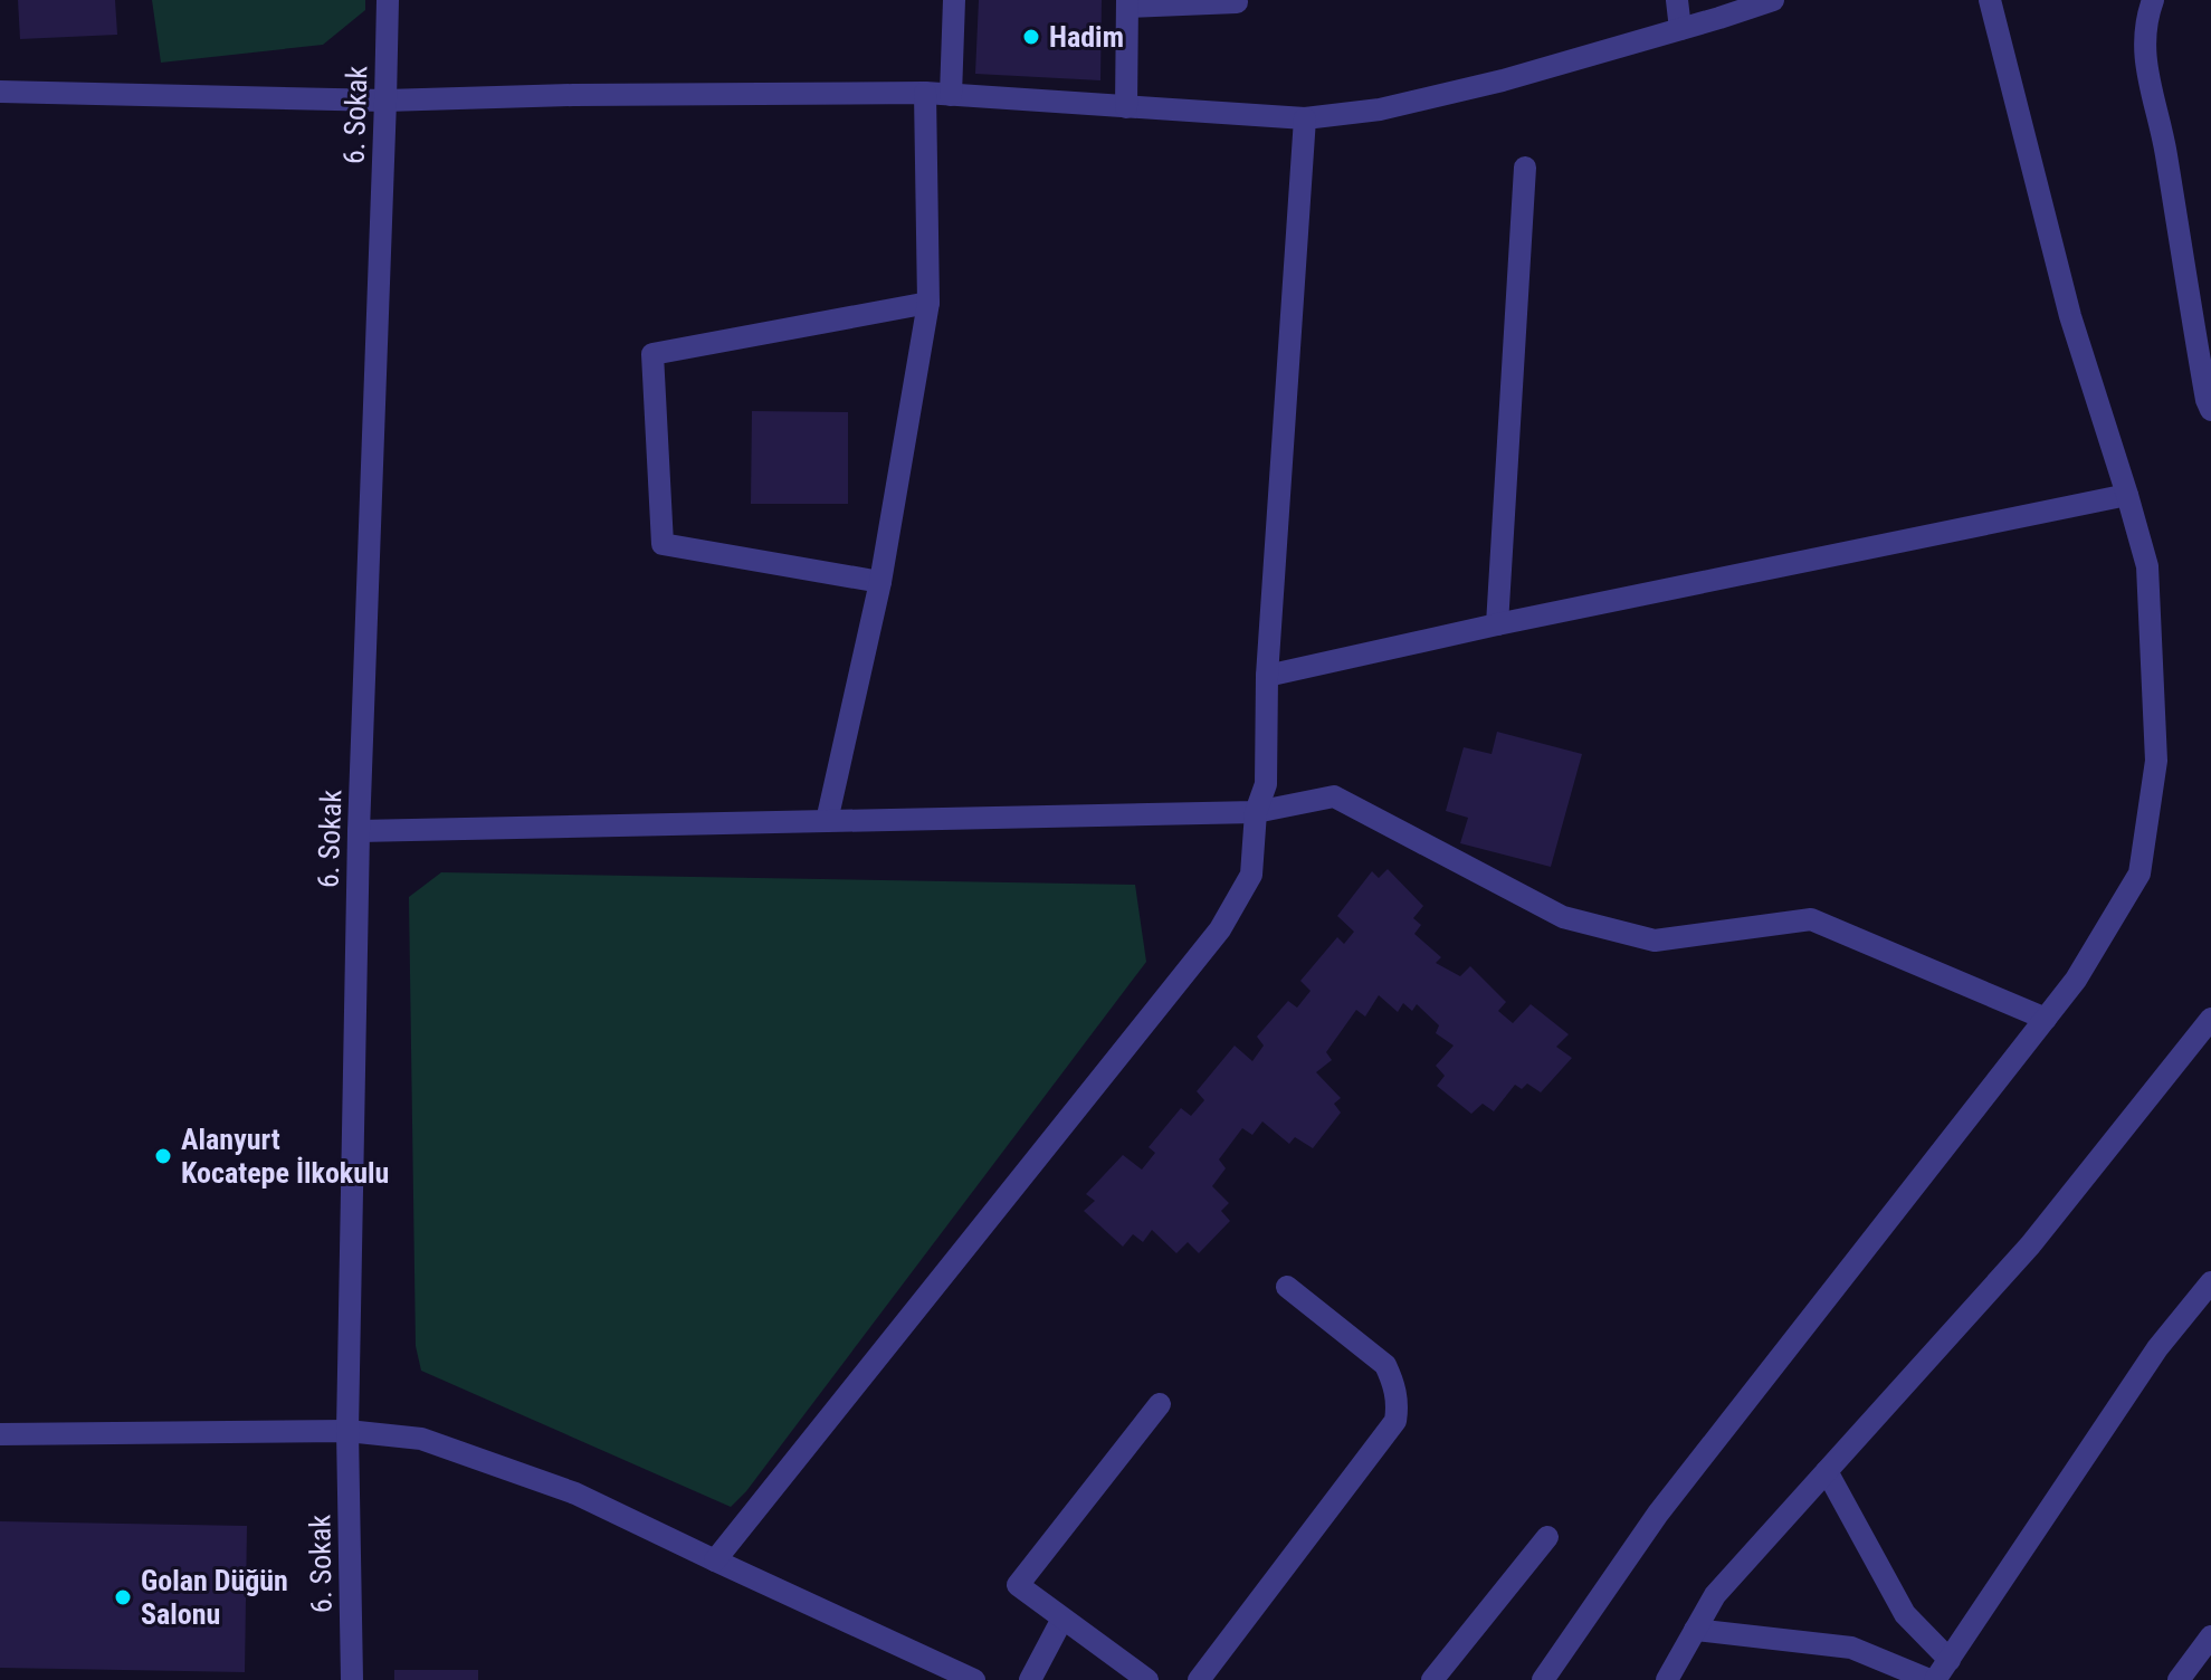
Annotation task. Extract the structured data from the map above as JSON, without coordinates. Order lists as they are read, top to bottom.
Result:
{
  "streets": {
    "street": ["6. Sokak"]
  },
  "places": ["Hadim", "Alanyurt Kocatepe İlkokulu", "Golan Düğün Salonu"]
}
